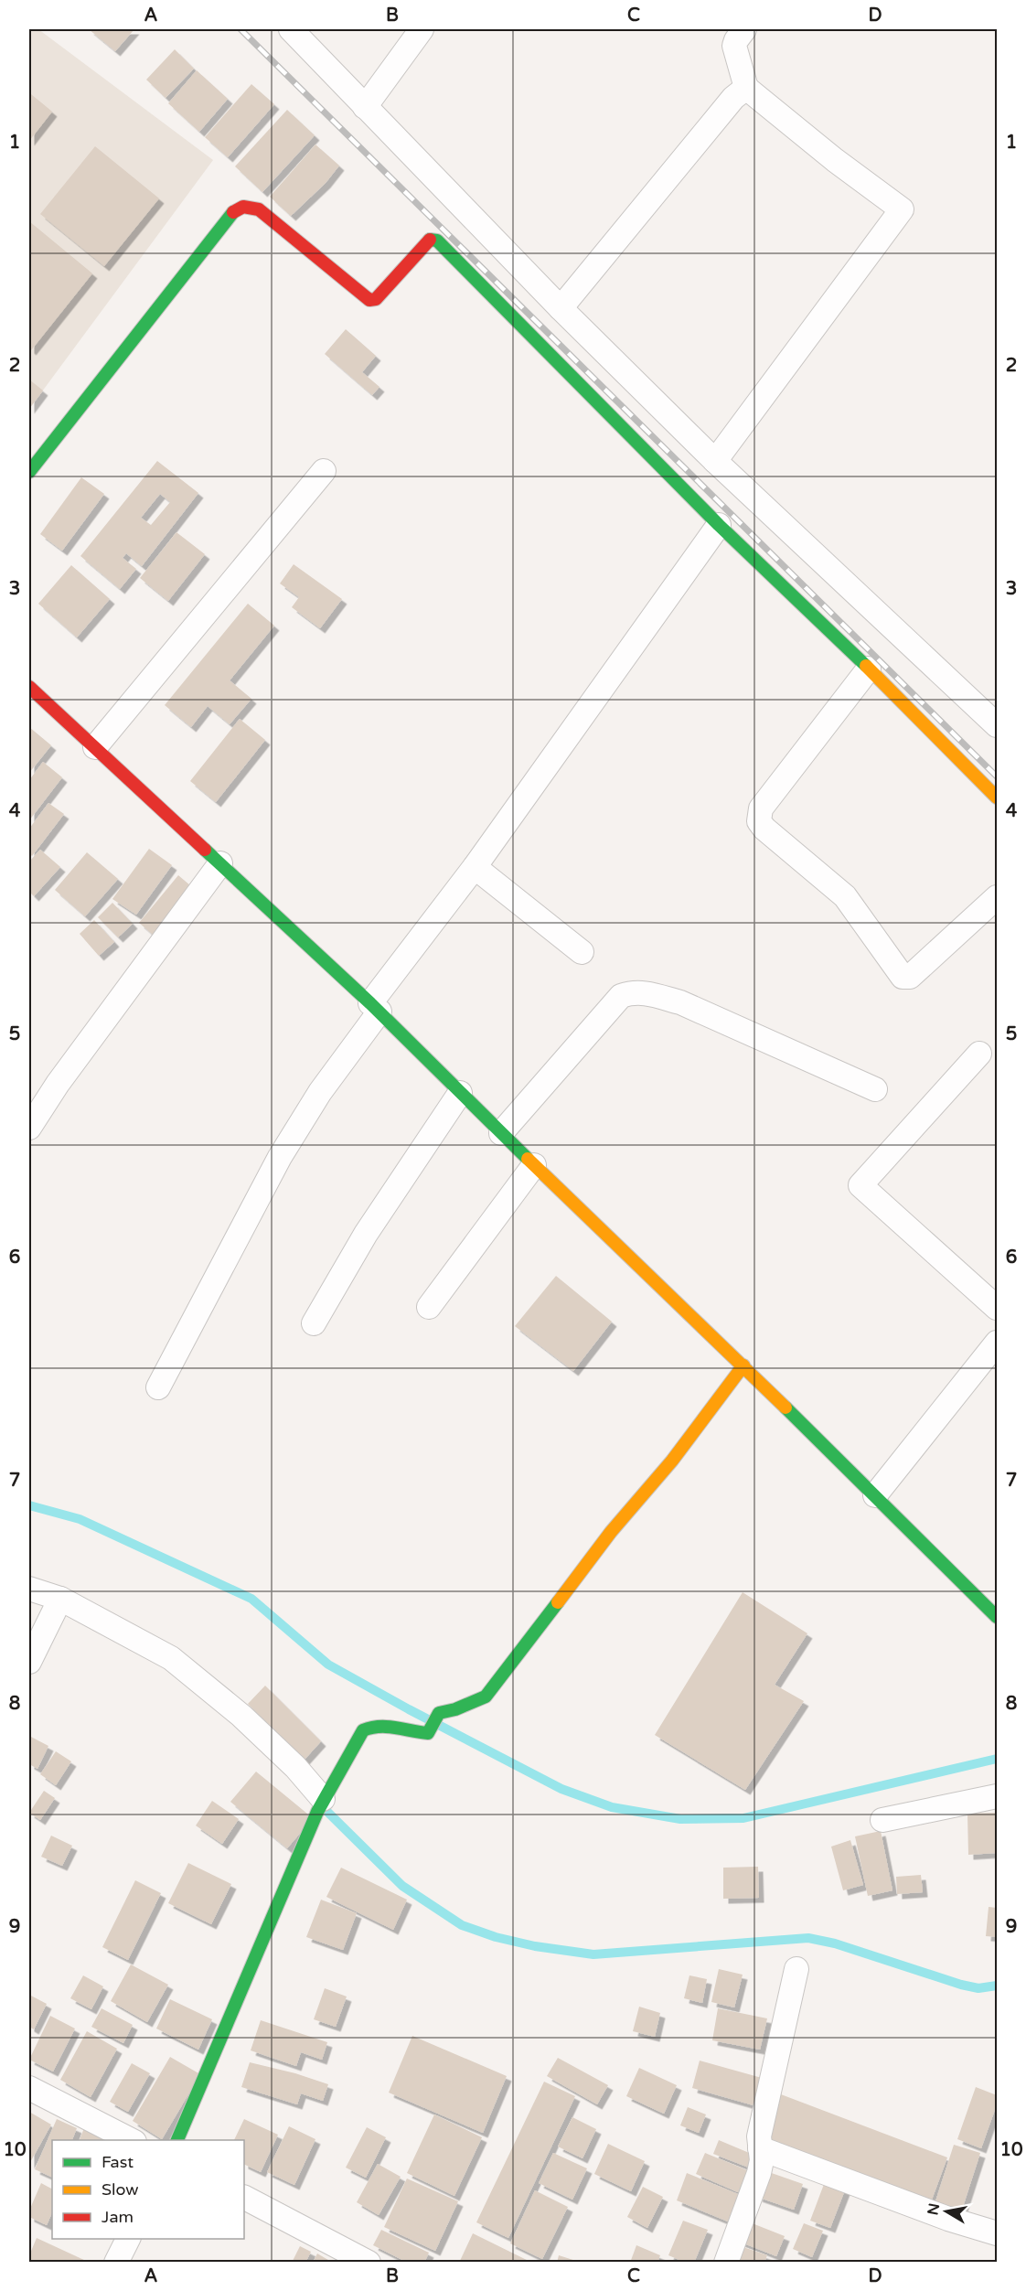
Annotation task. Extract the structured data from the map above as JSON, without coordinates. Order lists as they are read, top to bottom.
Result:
{
  "legend": ["Fast", "Slow", "Jam"],
  "north": "left",
  "grid": {
    "columns": [
      "A",
      "B",
      "C",
      "D"
    ],
    "rows": [
      "1",
      "2",
      "3",
      "4",
      "5",
      "6",
      "7",
      "8",
      "9",
      "10"
    ]
  }
}
